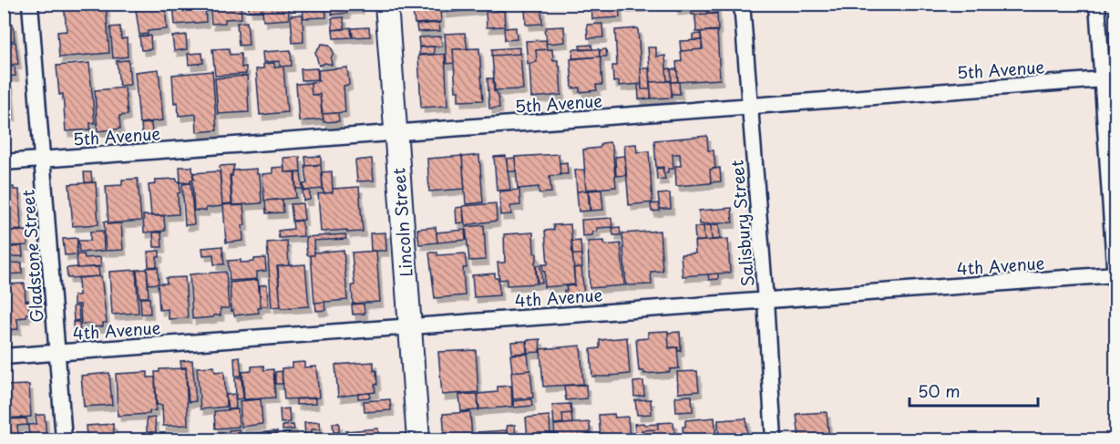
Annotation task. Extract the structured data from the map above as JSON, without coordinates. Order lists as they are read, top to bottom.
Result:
{
  "streets": {
    "street": [
      "5th Avenue",
      "Lincoln Street",
      "Salisbury Street",
      "Gladstone Street",
      "4th Avenue"
    ]
  },
  "crossings": [
    ["5th Avenue", "Lincoln Street"],
    ["5th Avenue", "Salisbury Street"],
    ["5th Avenue", "Gladstone Street"],
    ["Lincoln Street", "4th Avenue"],
    ["Salisbury Street", "4th Avenue"],
    ["Gladstone Street", "4th Avenue"]
  ],
  "scale_bar": "50 m"
}
